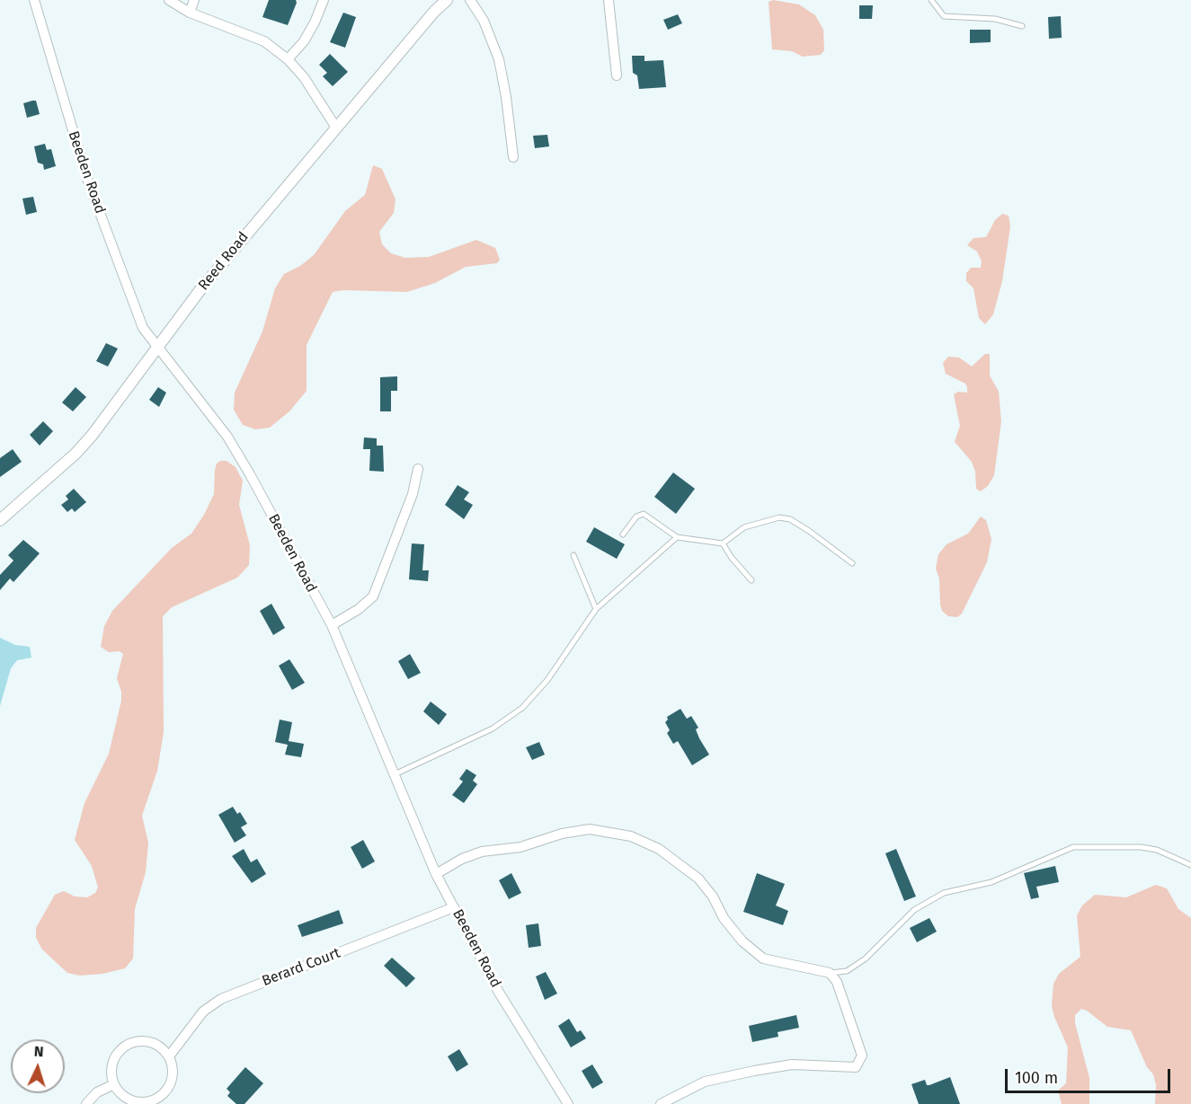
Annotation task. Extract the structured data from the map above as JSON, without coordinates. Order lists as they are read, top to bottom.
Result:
{
  "streets": {
    "street": ["Beeden Road", "Reed Road", "Berard Court"]
  },
  "crossings": [
    ["Beeden Road", "Reed Road"],
    ["Beeden Road", "Berard Court"]
  ],
  "scale_bar": "100 m",
  "north": "top"
}
